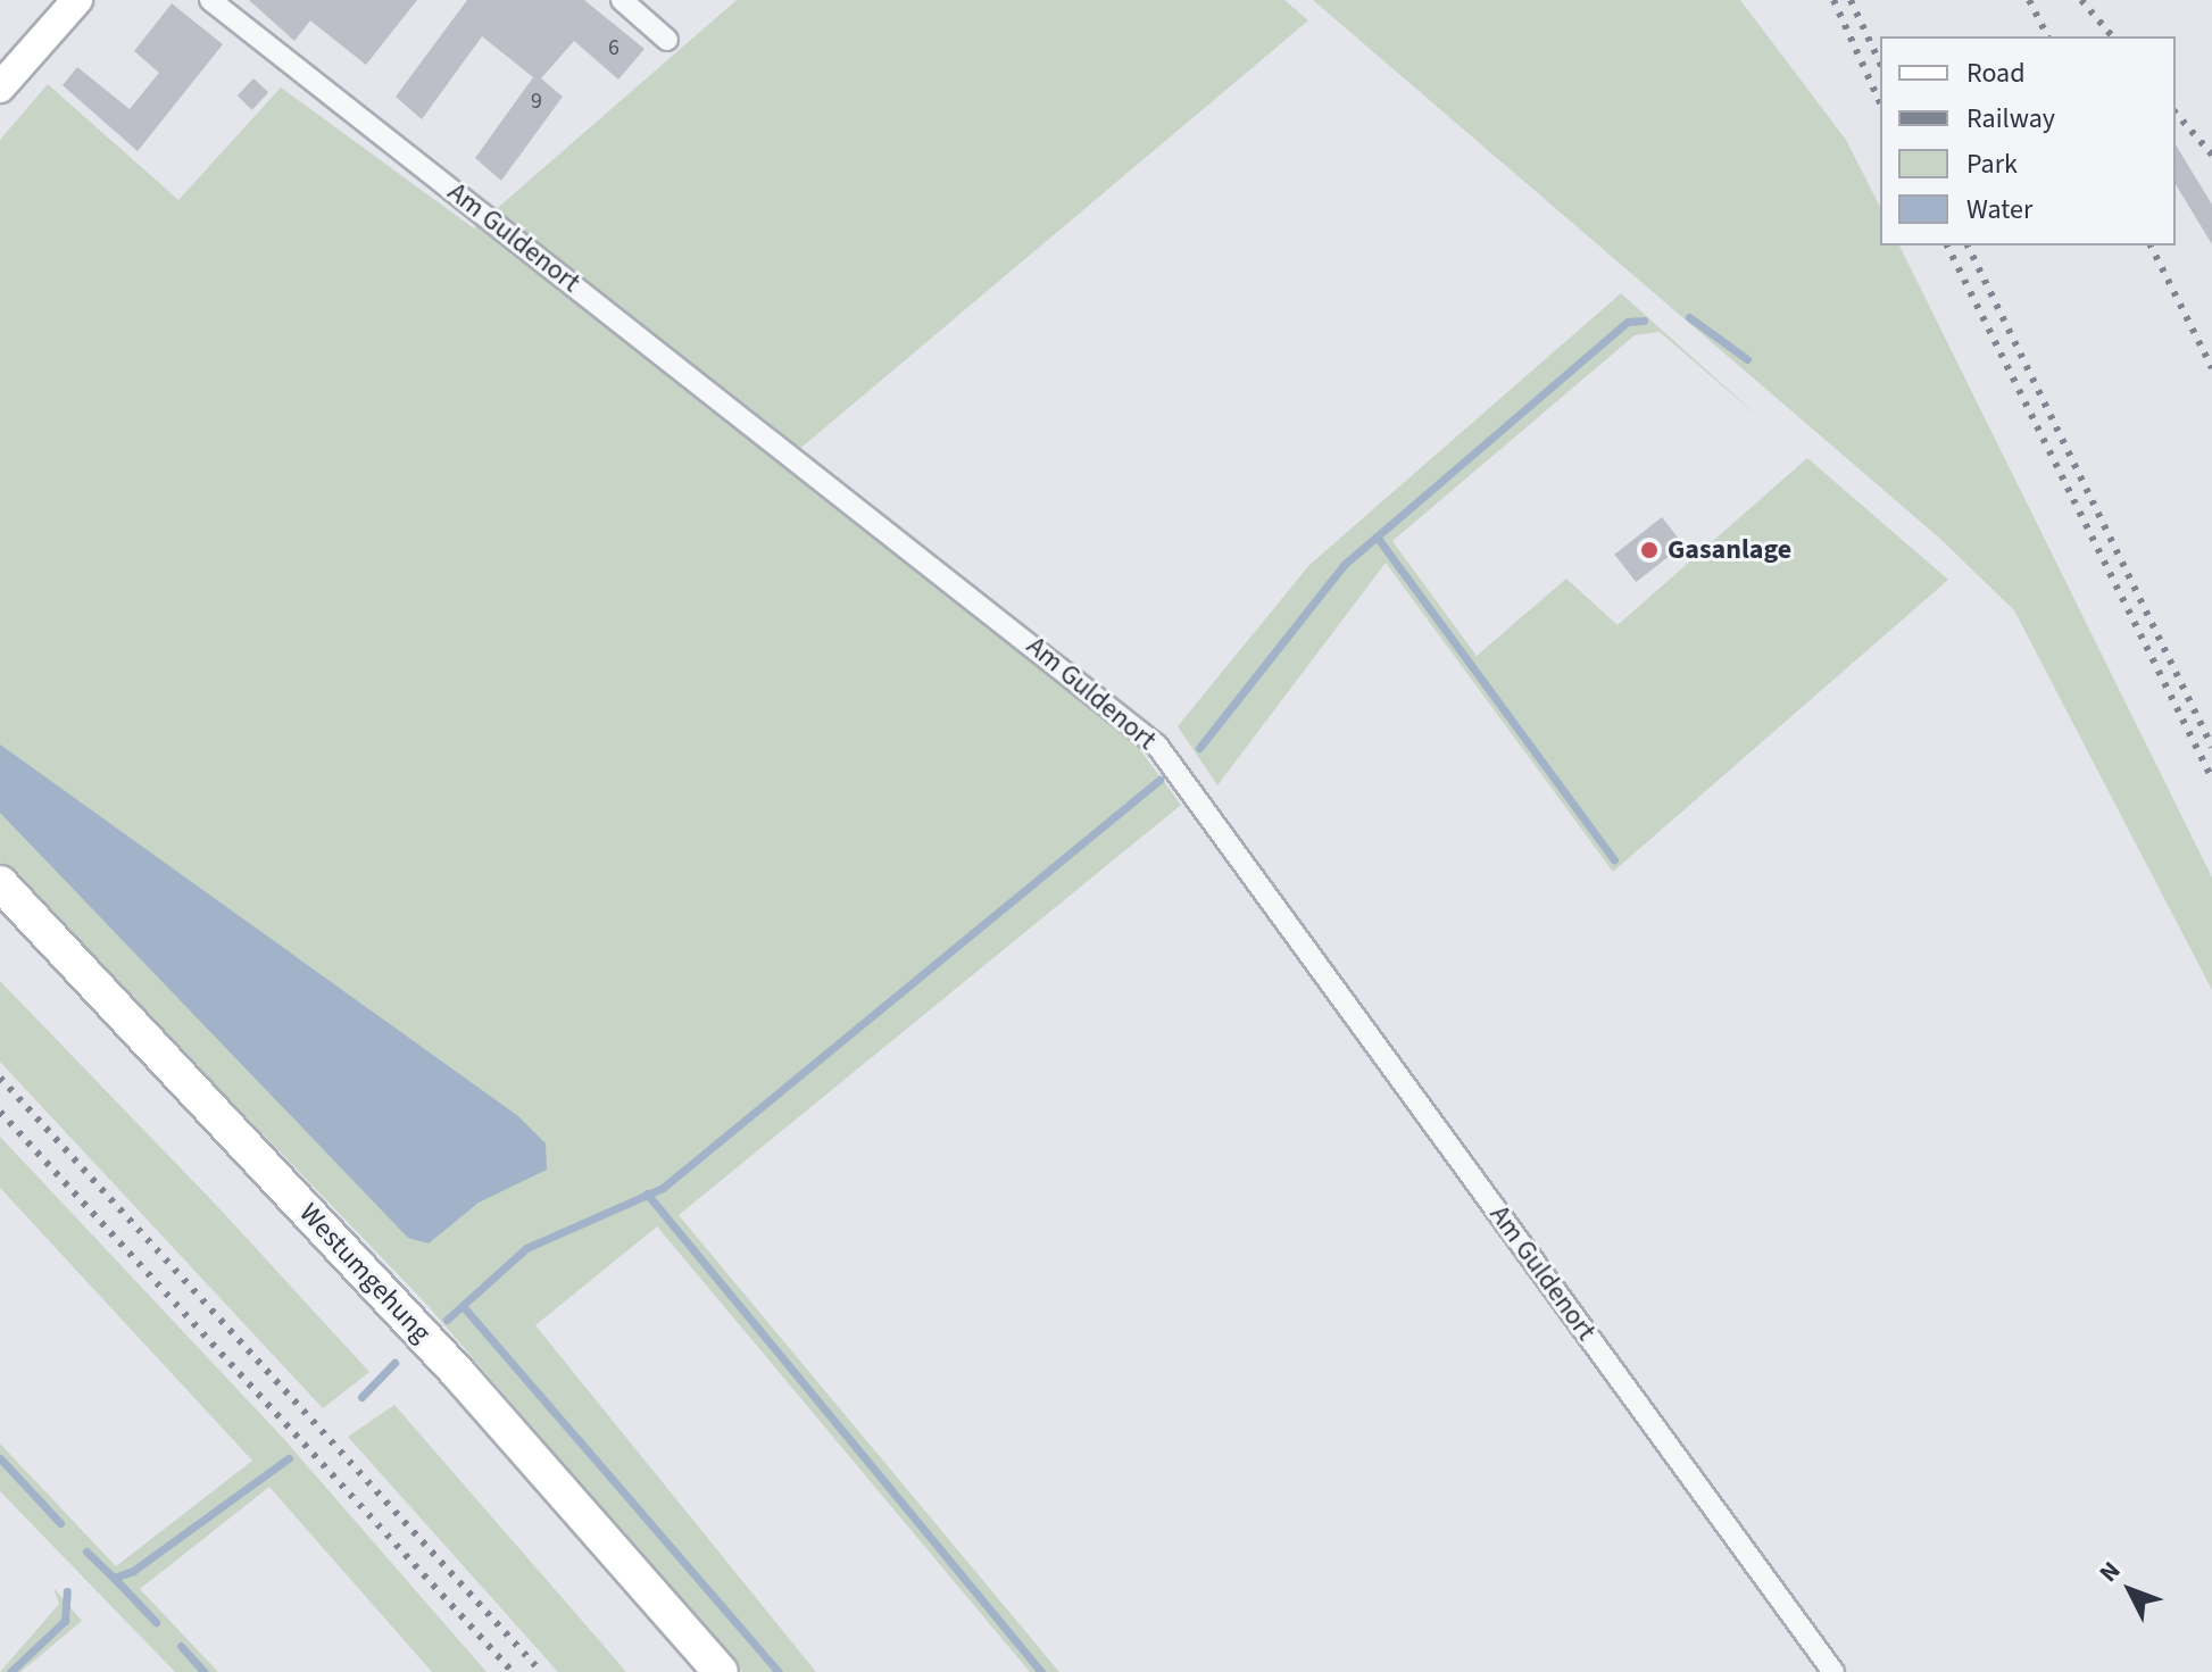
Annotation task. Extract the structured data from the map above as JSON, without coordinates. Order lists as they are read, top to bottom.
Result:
{
  "streets": {
    "main road": ["Westumgehung"],
    "street": ["Am Guldenort"]
  },
  "places": ["Gasanlage"],
  "house_numbers": ["6", "9"],
  "legend": [
    "Road",
    "Railway",
    "Park",
    "Water"
  ],
  "north": "top left"
}
